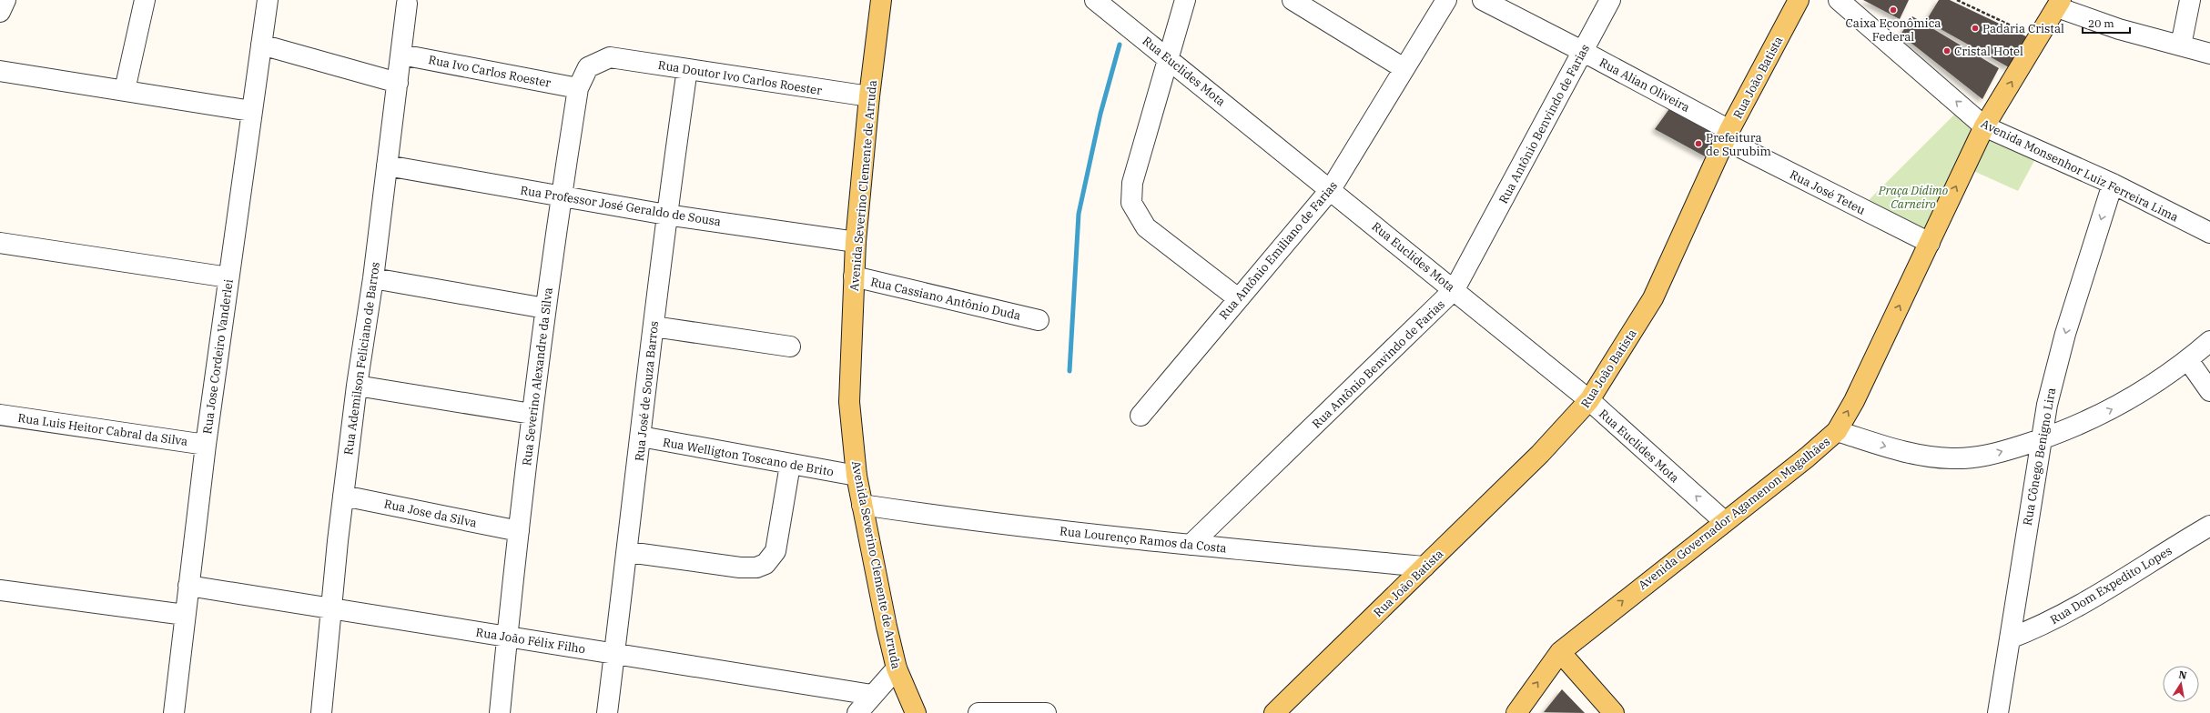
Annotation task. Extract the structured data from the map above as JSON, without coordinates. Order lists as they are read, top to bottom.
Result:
{
  "streets": {
    "main road": ["Rua João Batista", "Avenida Severino Clemente de Arruda", "Avenida Governador Agamenon Magalhães"],
    "street": [
      "Rua Ivo Carlos Roester",
      "Rua Euclides Mota",
      "Rua Doutor Ivo Carlos Roester",
      "Rua Alian Oliveira",
      "Rua Antônio Benvindo de Farias",
      "Avenida Monsenhor Luiz Ferreira Lima",
      "Rua José Teteu",
      "Rua Professor José Geraldo de Sousa",
      "Rua Antônio Emiliano de Farias",
      "Rua Cassiano Antônio Duda",
      "Rua Jose Cordeiro Vanderlei",
      "Rua Ademilson Feliciano de Barros",
      "Rua Severino Alexandre da Silva",
      "Rua José de Souza Barros",
      "Rua Luis Heitor Cabral da Silva",
      "Rua Welligton Toscano de Brito",
      "Rua Cônego Benigno Lira",
      "Rua Jose da Silva",
      "Rua Lourenço Ramos da Costa",
      "Rua Dom Expedito Lopes",
      "Rua João Félix Filho"
    ]
  },
  "crossings": [
    ["Rua Ivo Carlos Roester", "Rua Ademilson Feliciano de Barros"],
    ["Rua Ivo Carlos Roester", "Rua Severino Alexandre da Silva"],
    ["Rua Euclides Mota", "Rua João Batista"],
    ["Rua Euclides Mota", "Rua Antônio Benvindo de Farias"],
    ["Rua Euclides Mota", "Rua Antônio Emiliano de Farias"],
    ["Rua Euclides Mota", "Avenida Governador Agamenon Magalhães"],
    ["Rua Doutor Ivo Carlos Roester", "Avenida Severino Clemente de Arruda"],
    ["Rua Doutor Ivo Carlos Roester", "Rua Severino Alexandre da Silva"],
    ["Rua Doutor Ivo Carlos Roester", "Rua José de Souza Barros"],
    ["Rua João Batista", "Rua Alian Oliveira"],
    ["Rua João Batista", "Rua José Teteu"],
    ["Rua João Batista", "Rua Lourenço Ramos da Costa"],
    ["Rua Alian Oliveira", "Rua Antônio Benvindo de Farias"],
    ["Rua Alian Oliveira", "Rua José Teteu"],
    ["Rua Antônio Benvindo de Farias", "Rua Lourenço Ramos da Costa"],
    ["Avenida Monsenhor Luiz Ferreira Lima", "Rua Cônego Benigno Lira"],
    ["Avenida Monsenhor Luiz Ferreira Lima", "Avenida Governador Agamenon Magalhães"],
    ["Avenida Severino Clemente de Arruda", "Rua Professor José Geraldo de Sousa"],
    ["Avenida Severino Clemente de Arruda", "Rua Cassiano Antônio Duda"],
    ["Avenida Severino Clemente de Arruda", "Rua Welligton Toscano de Brito"],
    ["Avenida Severino Clemente de Arruda", "Rua Lourenço Ramos da Costa"],
    ["Rua José Teteu", "Avenida Governador Agamenon Magalhães"],
    ["Rua Professor José Geraldo de Sousa", "Rua Ademilson Feliciano de Barros"],
    ["Rua Professor José Geraldo de Sousa", "Rua Severino Alexandre da Silva"],
    ["Rua Professor José Geraldo de Sousa", "Rua José de Souza Barros"],
    ["Rua Jose Cordeiro Vanderlei", "Rua Luis Heitor Cabral da Silva"],
    ["Rua Jose Cordeiro Vanderlei", "Rua João Félix Filho"],
    ["Rua Ademilson Feliciano de Barros", "Rua Jose da Silva"],
    ["Rua Ademilson Feliciano de Barros", "Rua João Félix Filho"],
    ["Rua Severino Alexandre da Silva", "Rua Jose da Silva"],
    ["Rua Severino Alexandre da Silva", "Rua João Félix Filho"],
    ["Rua José de Souza Barros", "Rua Welligton Toscano de Brito"],
    ["Rua José de Souza Barros", "Rua João Félix Filho"],
    ["Rua Cônego Benigno Lira", "Rua Dom Expedito Lopes"]
  ],
  "one_way": ["Avenida Monsenhor Luiz Ferreira Lima", "Rua Cônego Benigno Lira", "Avenida Governador Agamenon Magalhães"],
  "parks": ["Praça Dídimo Carneiro"],
  "places": [
    "Caixa Econômica Federal",
    "Padaria Cristal",
    "Cristal Hotel",
    "Prefeitura de Surubim"
  ],
  "scale_bar": "20 m",
  "north": "top"
}
